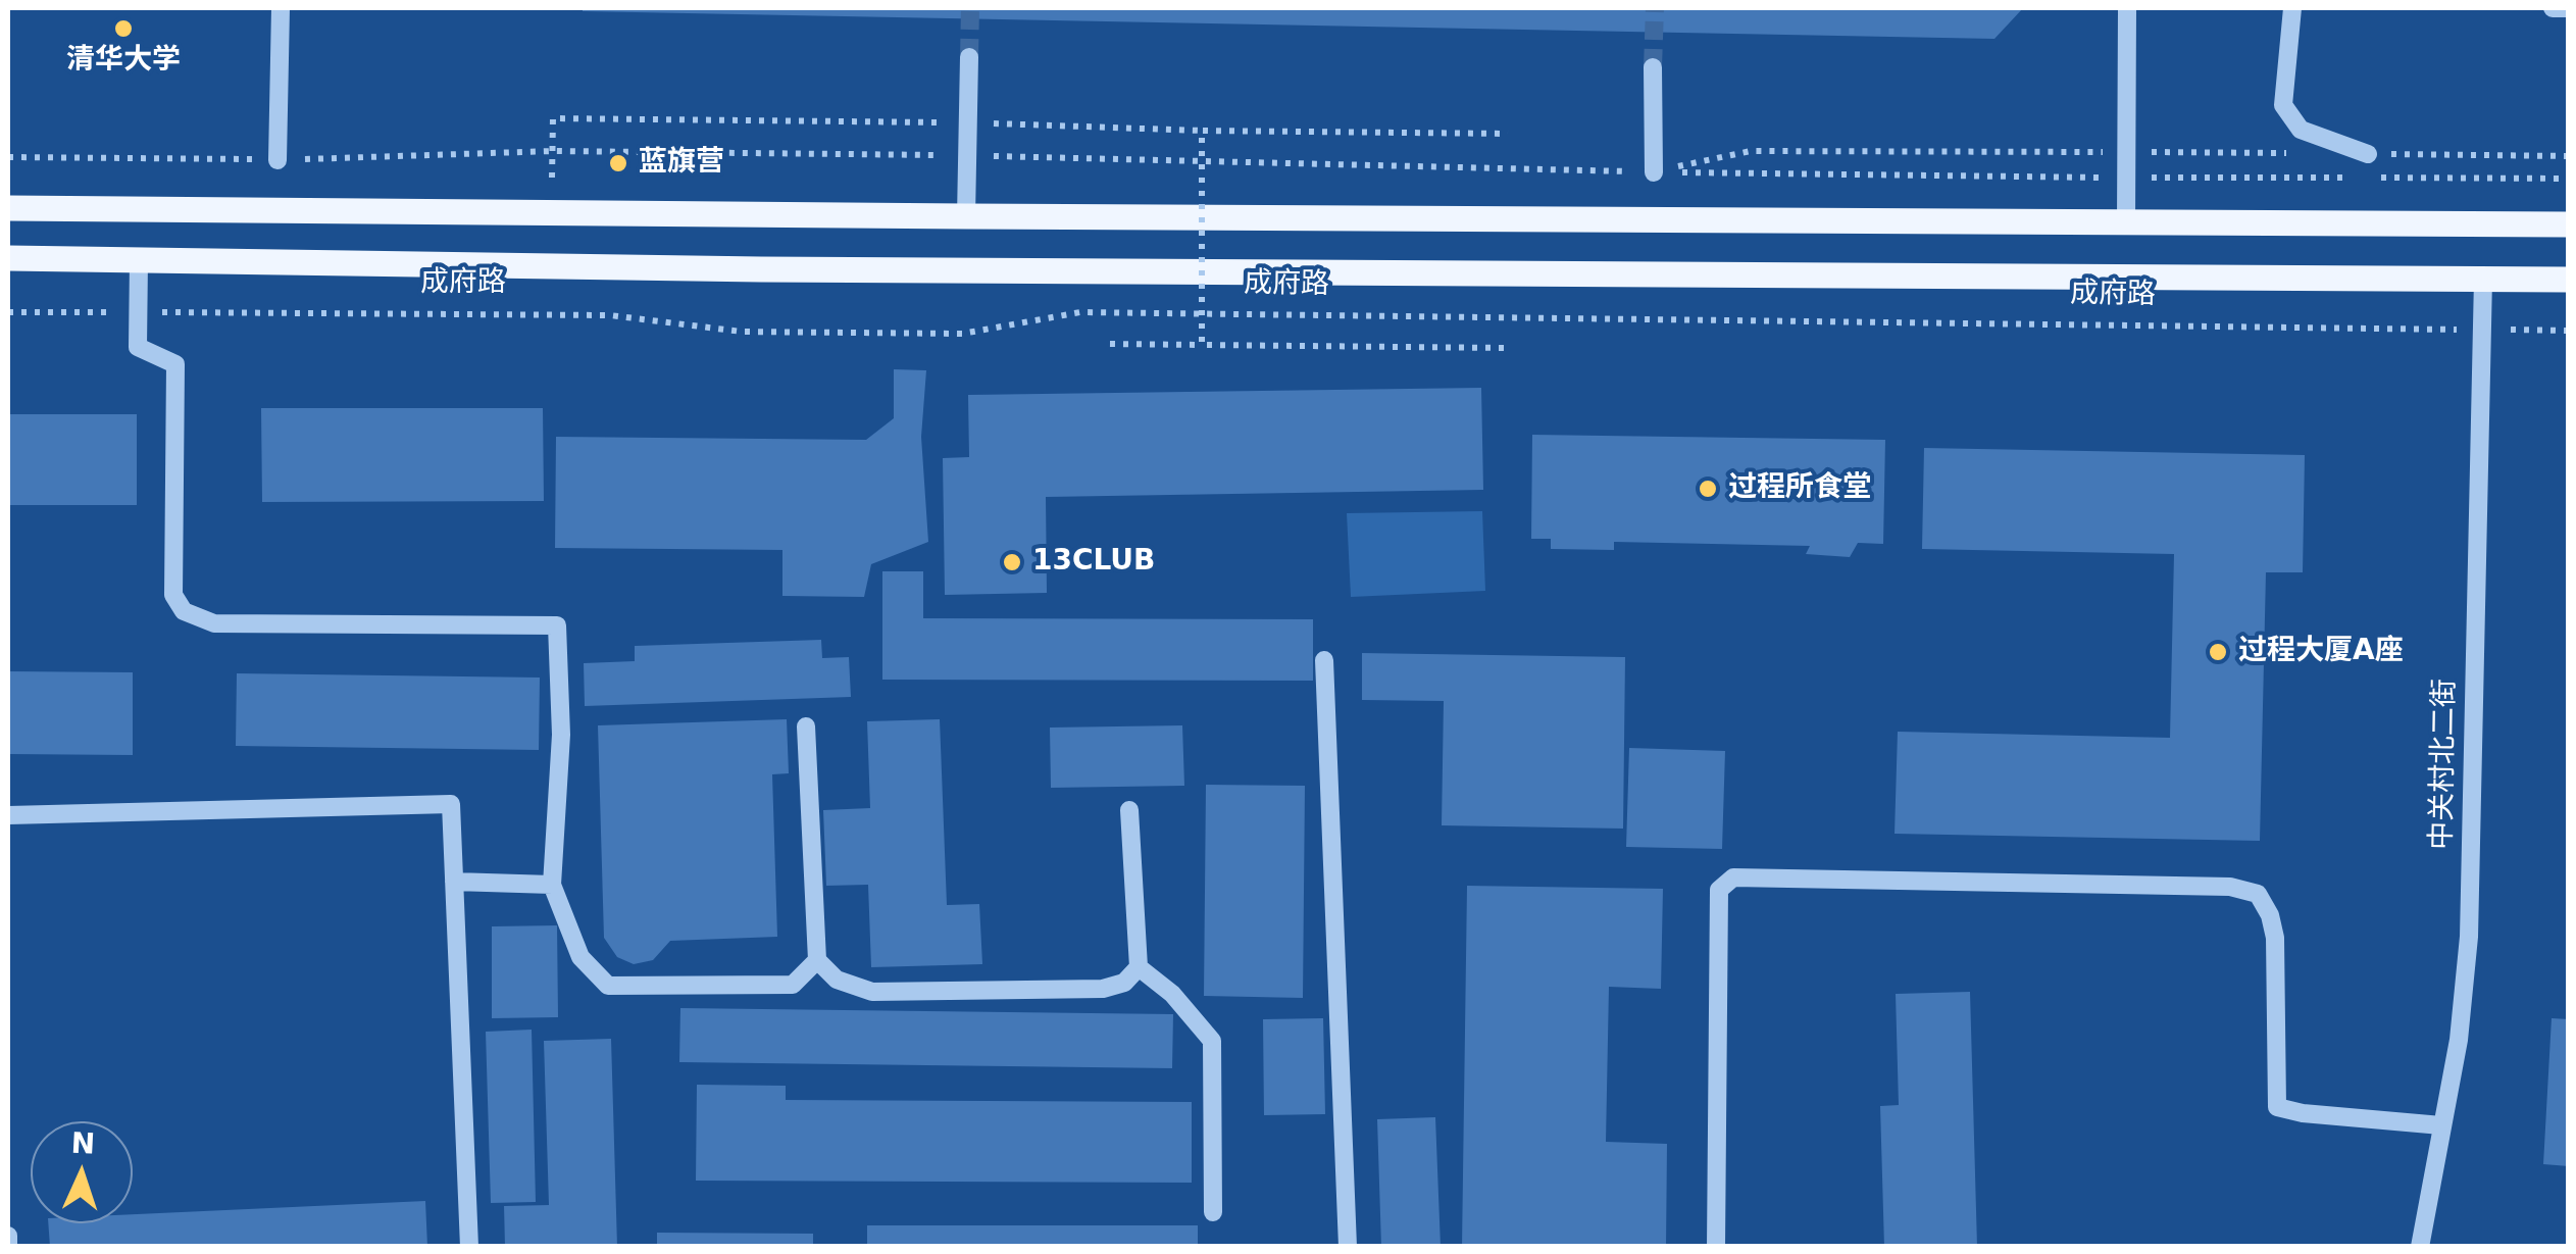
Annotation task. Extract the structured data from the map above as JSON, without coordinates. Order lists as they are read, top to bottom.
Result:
{
  "streets": {
    "main road": ["成府路"],
    "street": ["中关村北二街"]
  },
  "crossings": [
    ["成府路", "中关村北二街"]
  ],
  "places": [
    "清华大学",
    "蓝旗营",
    "过程所食堂",
    "13CLUB",
    "过程大厦A座"
  ],
  "north": "top"
}
